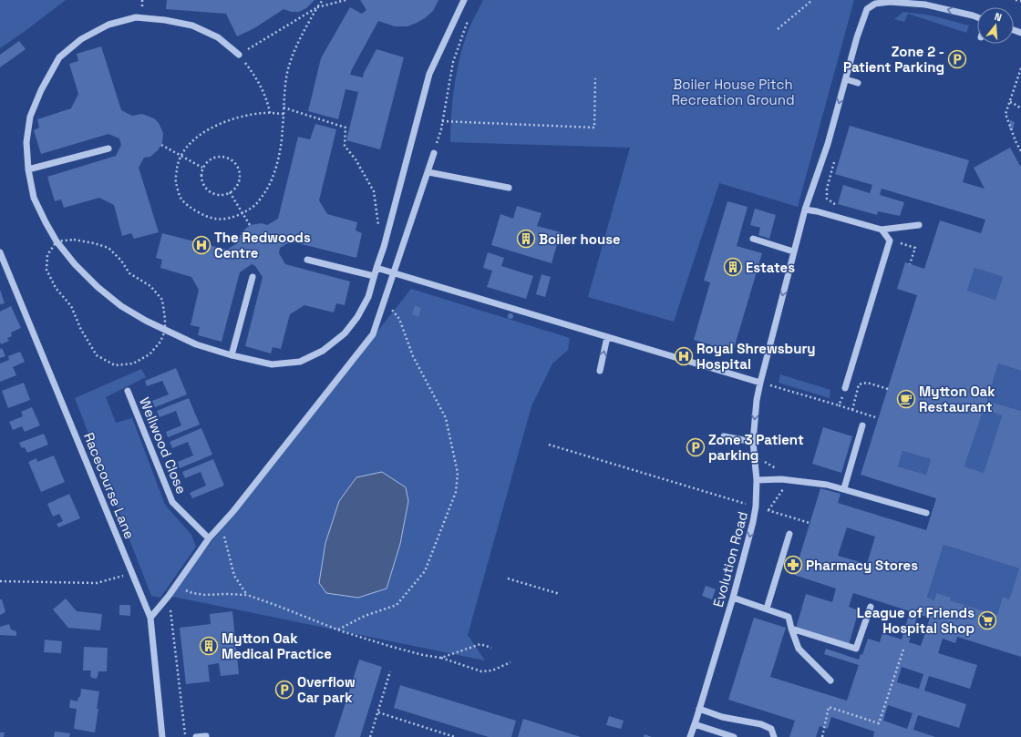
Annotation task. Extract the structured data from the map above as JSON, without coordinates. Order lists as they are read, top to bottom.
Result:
{
  "streets": {
    "street": ["Wellwood Close", "Racecourse Lane", "Evolution Road"]
  },
  "one_way": ["Evolution Road"],
  "parks": ["Boiler House Pitch Recreation Ground"],
  "places": {
    "parking": ["Zone 2 - Patient Parking", "Zone 3 Patient parking", "Overflow Car park"],
    "building": ["Boiler house", "Estates", "Mytton Oak Medical Practice"],
    "hospital": ["The Redwoods Centre", "Royal Shrewsbury Hospital"],
    "cafe": ["Mytton Oak Restaurant"],
    "pharmacy": ["Pharmacy Stores"],
    "supermarket": ["League of Friends Hospital Shop"]
  },
  "north": "top"
}
